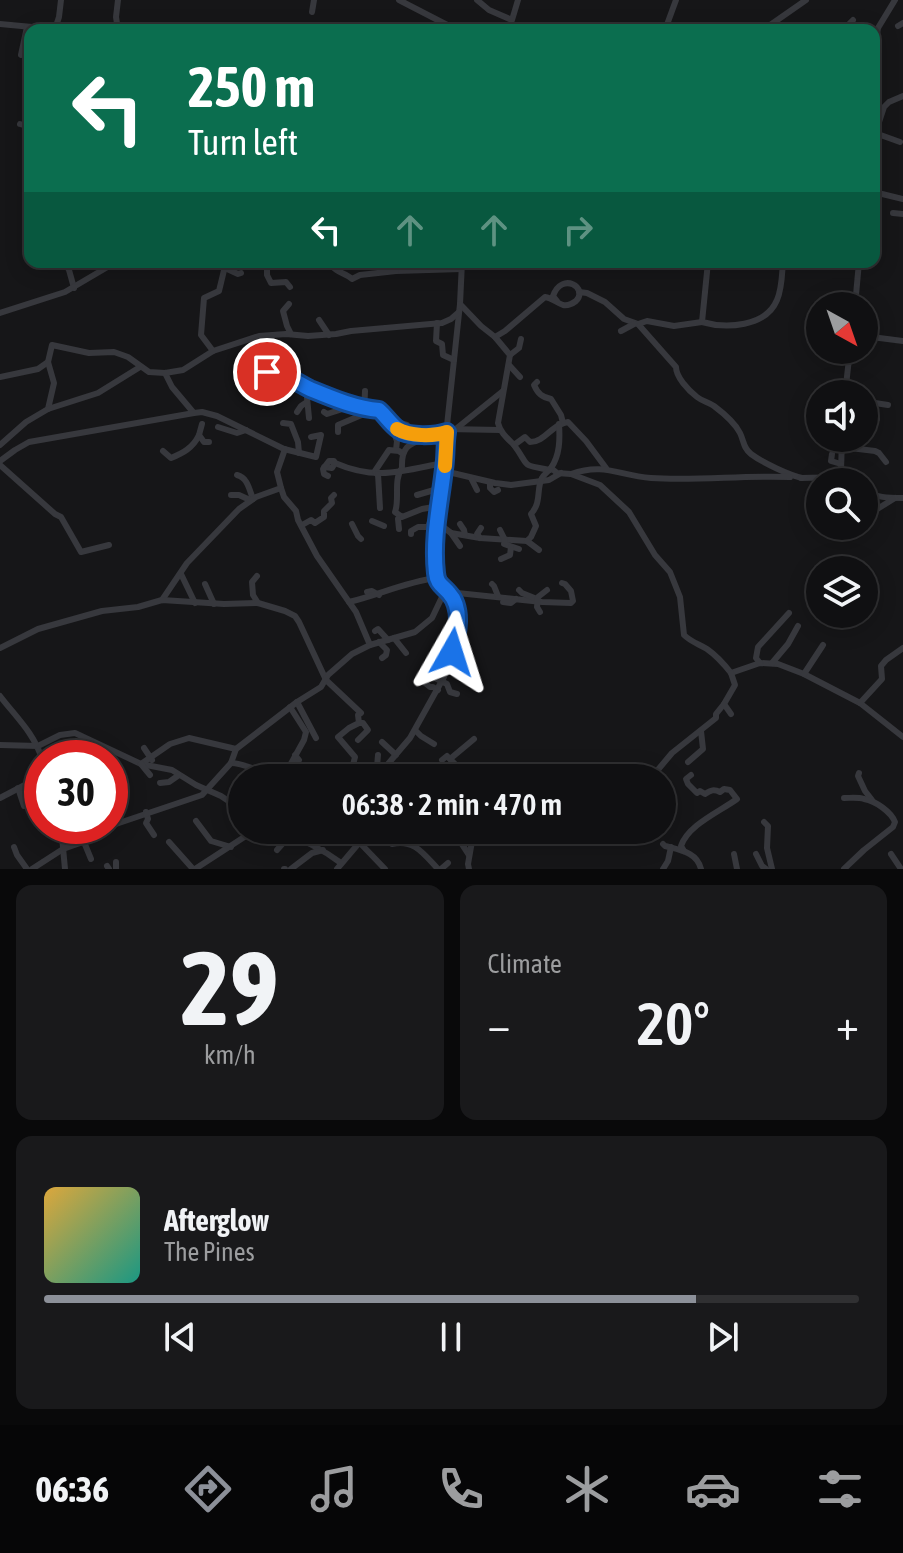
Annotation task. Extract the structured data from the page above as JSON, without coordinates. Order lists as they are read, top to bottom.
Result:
{
  "north": "bottom right",
  "page": {
    "turn": ["250 m", "Turn left"],
    "limit": "30",
    "trip": "06:38 · 2 min · 470 m",
    "tile": [
      ["29", "km/h"],
      "Climate"
    ],
    "heat": ["−", "20°", "+"],
    "song": ["Afterglow", "The Pines"],
    "tabs": "06:36"
  }
}
